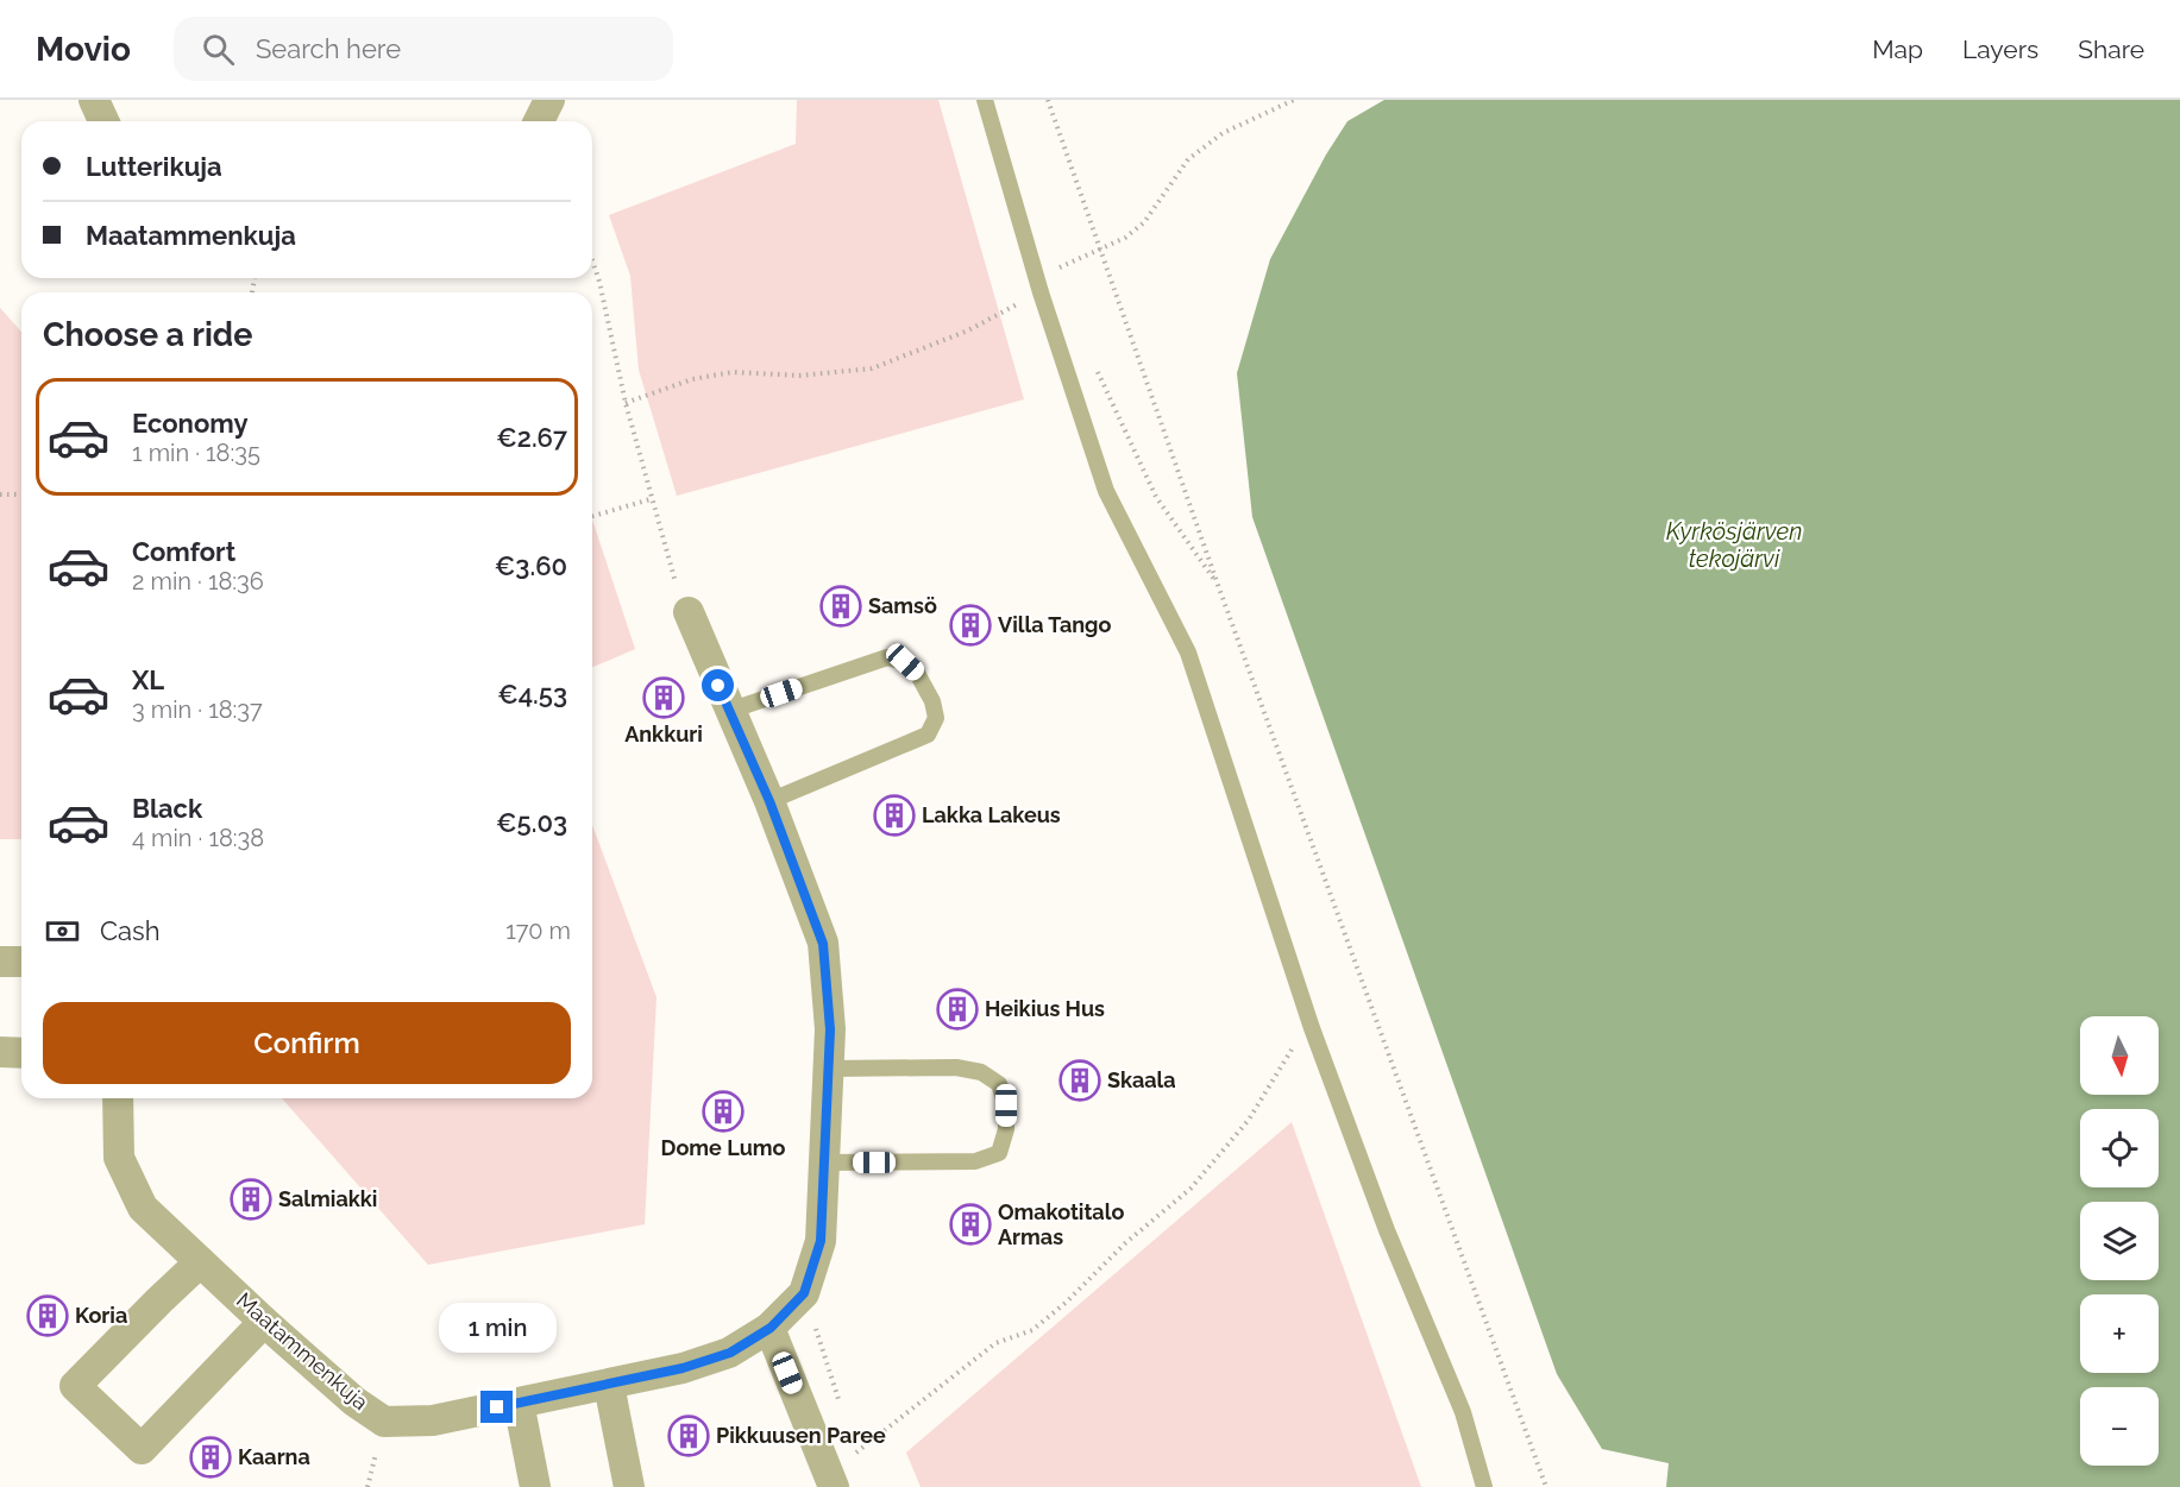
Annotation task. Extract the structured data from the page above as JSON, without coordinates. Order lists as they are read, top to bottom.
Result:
{
  "streets": {
    "street": ["Maatammenkuja"]
  },
  "water": ["Kyrkösjärven tekojärvi"],
  "places": {
    "building": [
      "Samsö",
      "Villa Tango",
      "Ankkuri",
      "Lakka Lakeus",
      "Heikius Hus",
      "Skaala",
      "Dome Lumo",
      "Salmiakki",
      "Omakotitalo Armas",
      "Koria",
      "Pikkuusen Paree",
      "Kaarna"
    ]
  },
  "north": "bottom",
  "page": {
    "header": "Movio",
    "search": "Search here",
    "nav": ["Map", "Layers", "Share"],
    "banner": ["Lutterikuja", "Maatammenkuja"],
    "heading": "Choose a ride",
    "list": [
      {
        "name": "Economy",
        "note": "1 min · 18:35",
        "value": "€2.67"
      },
      {
        "name": "Comfort",
        "note": "2 min · 18:36",
        "value": "€3.60"
      },
      {
        "name": "XL",
        "note": "3 min · 18:37",
        "value": "€4.53"
      },
      {
        "name": "Black",
        "note": "4 min · 18:38",
        "value": "€5.03"
      }
    ],
    "pay": ["Cash", "170 m"],
    "buttons": "Confirm",
    "map_buttons": ["+", "−"],
    "bubble": "1 min"
  }
}
